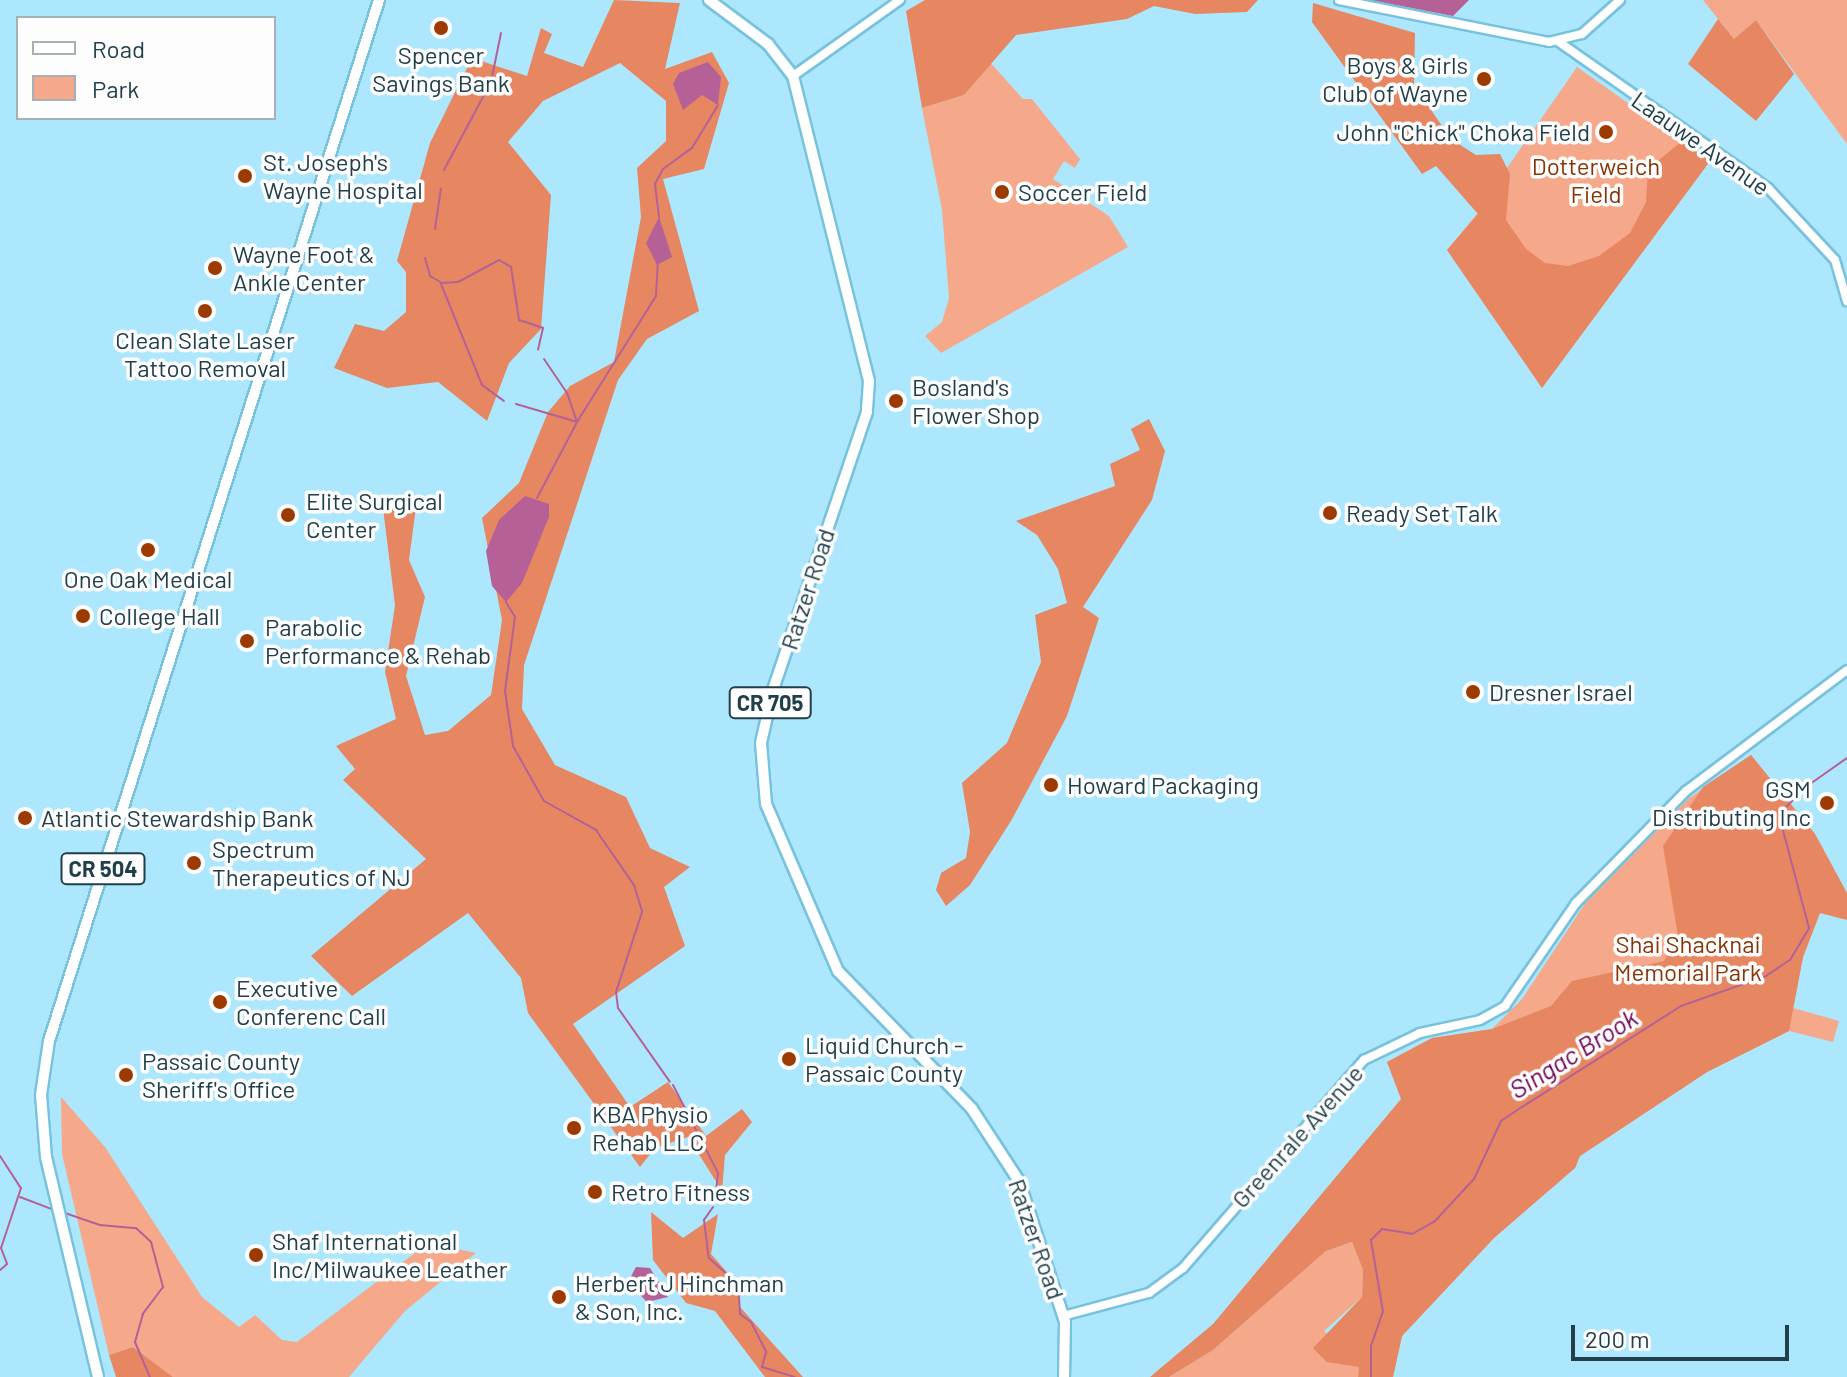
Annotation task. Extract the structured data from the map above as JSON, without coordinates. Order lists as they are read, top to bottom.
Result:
{
  "streets": {
    "main road": ["Ratzer Road", "CR 705", "CR 504"],
    "street": ["Laauwe Avenue", "Greenrale Avenue"]
  },
  "crossings": [
    ["Ratzer Road", "Greenrale Avenue"]
  ],
  "water": ["Singac Brook"],
  "parks": ["Dotterweich Field", "Shai Shacknai Memorial Park"],
  "places": [
    "Spencer Savings Bank",
    "Boys & Girls Club of Wayne",
    "John \"Chick\" Choka Field",
    "St. Joseph's Wayne Hospital",
    "Soccer Field",
    "Wayne Foot & Ankle Center",
    "Clean Slate Laser Tattoo Removal",
    "Bosland's Flower Shop",
    "Ready Set Talk",
    "Elite Surgical Center",
    "One Oak Medical",
    "College Hall",
    "Parabolic Performance & Rehab",
    "Dresner Israel",
    "Howard Packaging",
    "GSM Distributing Inc",
    "Atlantic Stewardship Bank",
    "Spectrum Therapeutics of NJ",
    "Executive Conferenc Call",
    "Liquid Church - Passaic County",
    "Passaic County Sheriff's Office",
    "KBA Physio Rehab LLC",
    "Retro Fitness",
    "Shaf International Inc/Milwaukee Leather",
    "Herbert J Hinchman & Son, Inc."
  ],
  "legend": ["Road", "Park"],
  "scale_bar": "200 m"
}
